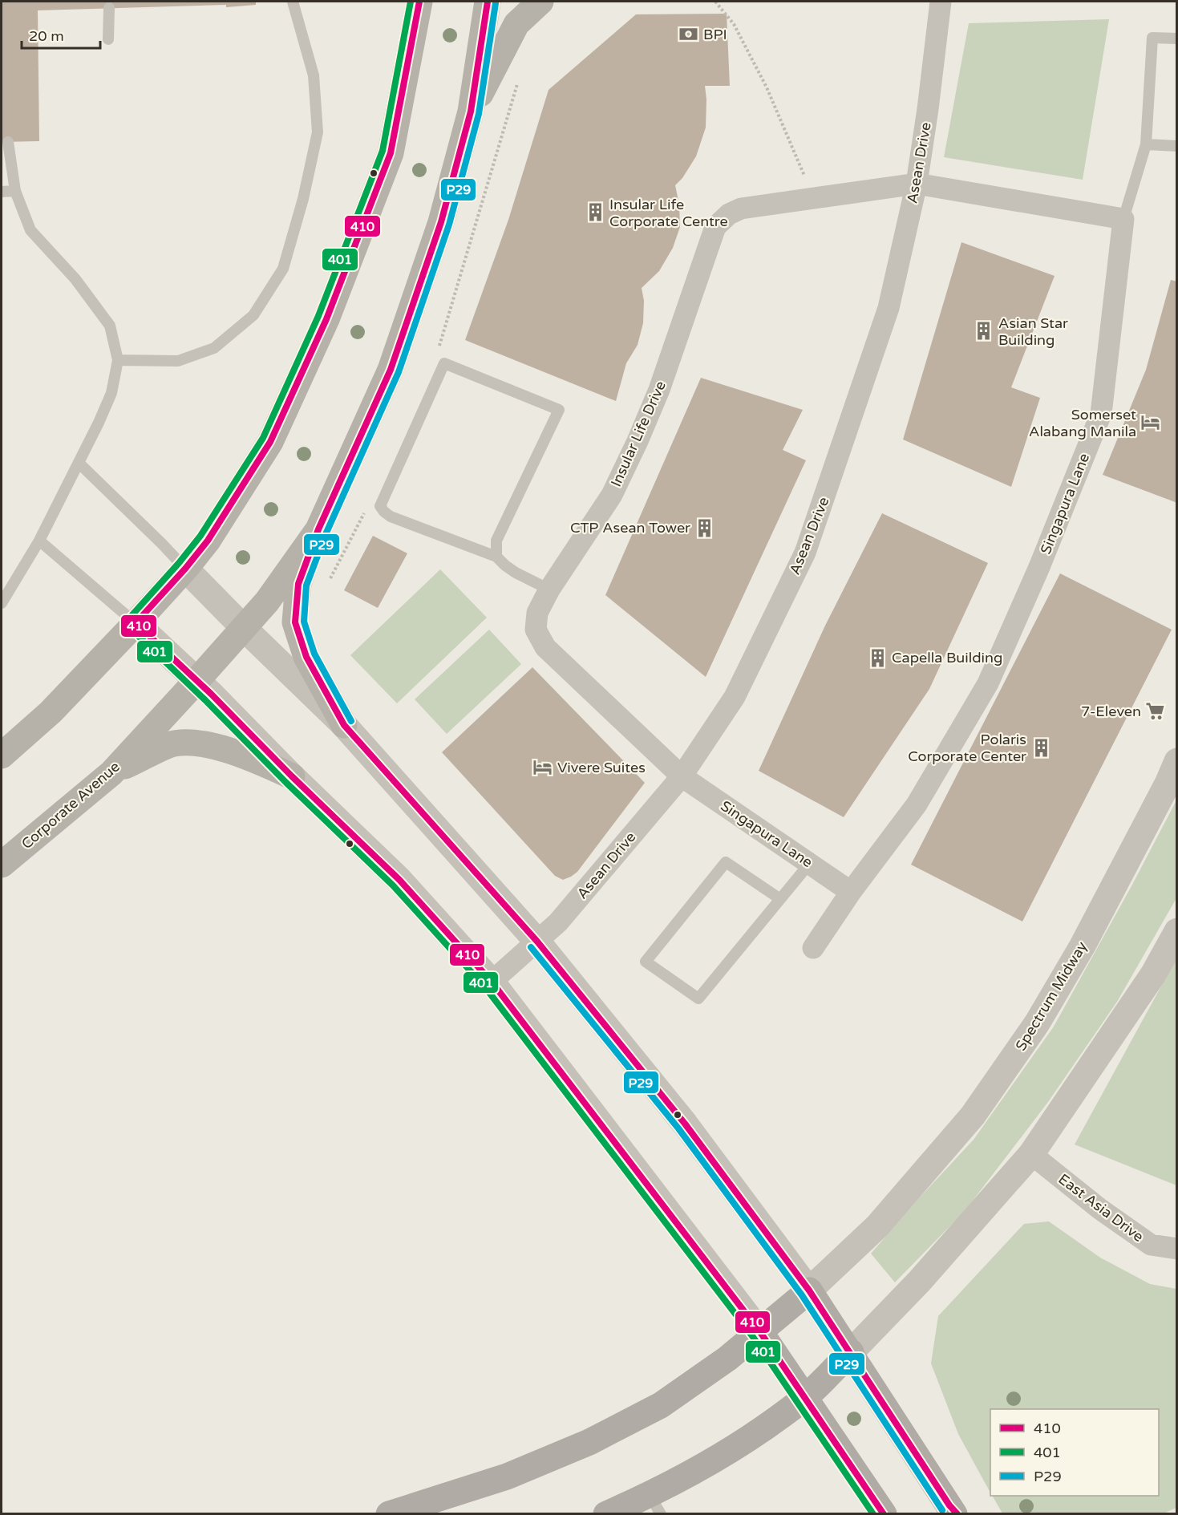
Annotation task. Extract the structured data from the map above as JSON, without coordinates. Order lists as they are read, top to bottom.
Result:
{
  "streets": {
    "main road": ["Corporate Avenue"],
    "street": [
      "Asean Drive",
      "Insular Life Drive",
      "Singapura Lane",
      "Spectrum Midway",
      "East Asia Drive"
    ]
  },
  "crossings": [
    ["Asean Drive", "Insular Life Drive"],
    ["Asean Drive", "Singapura Lane"],
    ["Insular Life Drive", "Singapura Lane"]
  ],
  "places": {
    "bank": ["BPI"],
    "building": [
      "Insular Life Corporate Centre",
      "Asian Star Building",
      "CTP Asean Tower",
      "Capella Building",
      "Polaris Corporate Center"
    ],
    "hotel": ["Somerset Alabang Manila", "Vivere Suites"],
    "supermarket": ["7-Eleven"]
  },
  "lines": ["transit line 410", "transit line 401", "transit line P29"],
  "legend": ["410", "401", "P29"],
  "scale_bar": "20 m"
}
